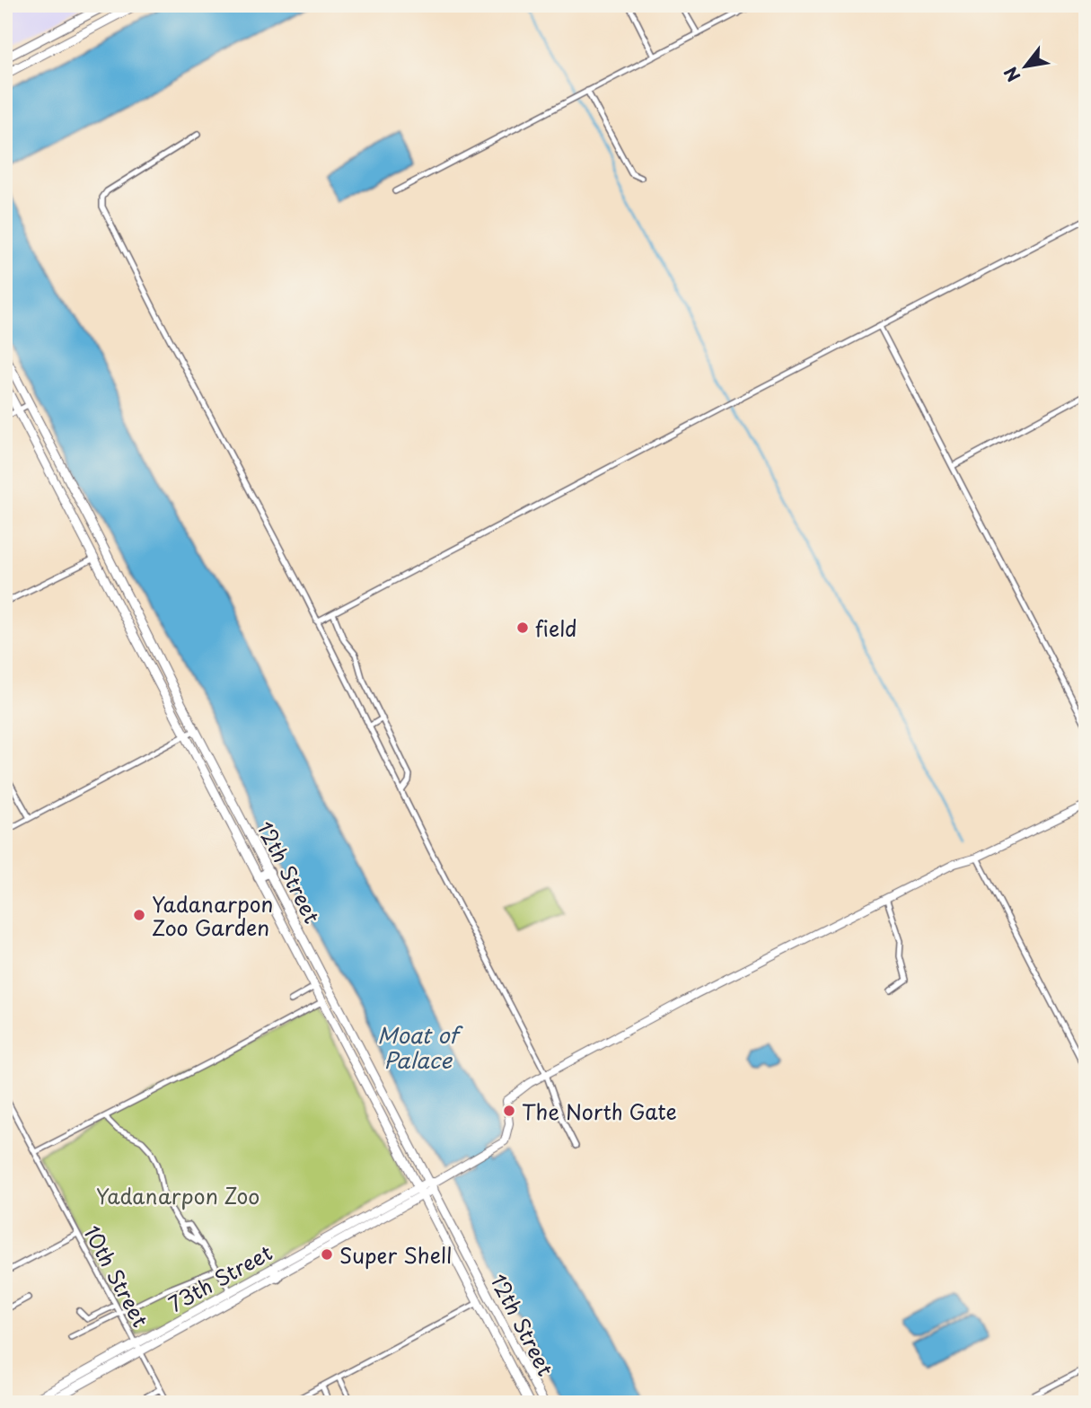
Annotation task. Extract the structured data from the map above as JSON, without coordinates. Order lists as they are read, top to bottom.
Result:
{
  "streets": {
    "main road": ["12th Street", "73th Street"],
    "street": ["10th Street"]
  },
  "crossings": [
    ["12th Street", "73th Street"],
    ["10th Street", "73th Street"]
  ],
  "water": ["Moat of Palace"],
  "parks": ["Yadanarpon Zoo"],
  "places": [
    "field",
    "Yadanarpon Zoo Garden",
    "The North Gate",
    "Super Shell"
  ],
  "north": "bottom left"
}
